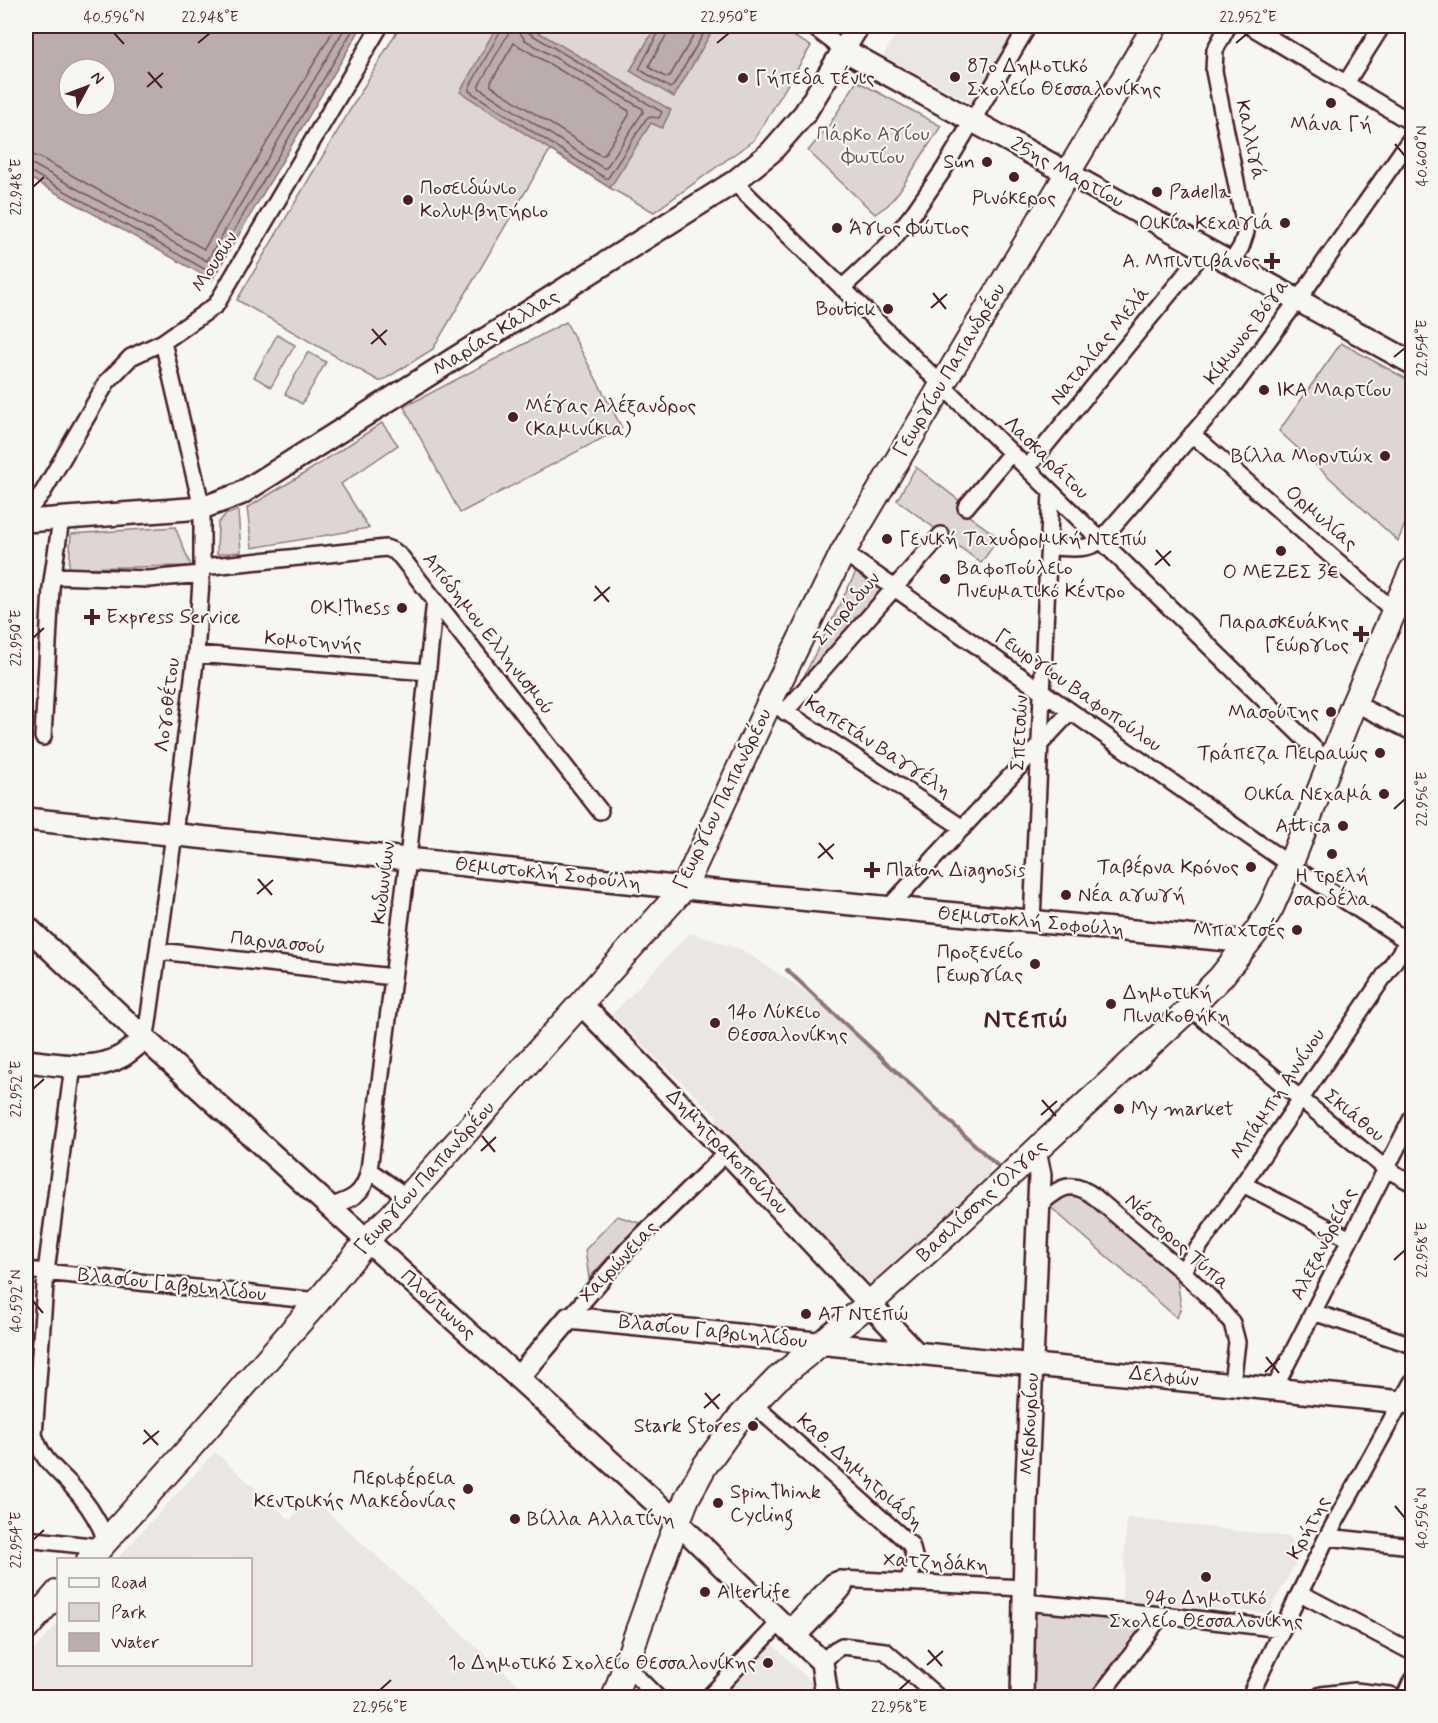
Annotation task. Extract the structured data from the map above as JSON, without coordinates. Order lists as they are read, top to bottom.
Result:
{
  "streets": {
    "main road": [
      "25ης Μαρτίου",
      "Μαρίας Κάλλας",
      "Γεωργίου Παπανδρέου",
      "Θεμιστοκλή Σοφούλη",
      "Δημητρακοπούλου",
      "Βασιλίσσης Όλγας",
      "Χαιρώνειας",
      "Βλασίου Γαβριηλίδου",
      "Πλούτωνος",
      "Δελφών",
      "Μερκουρίου"
    ],
    "street": [
      "Καλλιγά",
      "Μουσών",
      "Κίμωνος Βόγα",
      "Ναταλίας Μελά",
      "Λασκαράτου",
      "Ορμυλίας",
      "Σποράδων",
      "Απόδημου Ελληνισμού",
      "Κομοτηνής",
      "Γεωργίου Βαφοπούλου",
      "Λογοθέτου",
      "Σπετσών",
      "Καπετάν Βαγγέλη",
      "Κυδωνίων",
      "Παρνασσού",
      "Μπάμπη Αννίνου",
      "Σκιάθου",
      "Νέστορος Τύπα",
      "Αλεξανδρείας",
      "Καθ. Δημητριάδη",
      "Κρήτης",
      "Χατζηδάκη"
    ]
  },
  "crossings": [
    ["Καλλιγά", "25ης Μαρτίου"],
    ["25ης Μαρτίου", "Κίμωνος Βόγα"],
    ["25ης Μαρτίου", "Μαρίας Κάλλας"],
    ["25ης Μαρτίου", "Ναταλίας Μελά"],
    ["25ης Μαρτίου", "Γεωργίου Παπανδρέου"],
    ["Μουσών", "Λογοθέτου"],
    ["Κίμωνος Βόγα", "Λασκαράτου"],
    ["Κίμωνος Βόγα", "Ορμυλίας"],
    ["Μαρίας Κάλλας", "Λασκαράτου"],
    ["Μαρίας Κάλλας", "Λογοθέτου"],
    ["Ναταλίας Μελά", "Λασκαράτου"],
    ["Γεωργίου Παπανδρέου", "Λασκαράτου"],
    ["Γεωργίου Παπανδρέου", "Σποράδων"],
    ["Γεωργίου Παπανδρέου", "Γεωργίου Βαφοπούλου"],
    ["Γεωργίου Παπανδρέου", "Καπετάν Βαγγέλη"],
    ["Γεωργίου Παπανδρέου", "Θεμιστοκλή Σοφούλη"],
    ["Γεωργίου Παπανδρέου", "Δημητρακοπούλου"],
    ["Γεωργίου Παπανδρέου", "Βλασίου Γαβριηλίδου"],
    ["Γεωργίου Παπανδρέου", "Πλούτωνος"],
    ["Λασκαράτου", "Σπετσών"],
    ["Λασκαράτου", "Βασιλίσσης Όλγας"],
    ["Ορμυλίας", "Βασιλίσσης Όλγας"],
    ["Σποράδων", "Γεωργίου Βαφοπούλου"],
    ["Σποράδων", "Καπετάν Βαγγέλη"],
    ["Απόδημου Ελληνισμού", "Λογοθέτου"],
    ["Απόδημου Ελληνισμού", "Κυδωνίων"],
    ["Κομοτηνής", "Λογοθέτου"],
    ["Κομοτηνής", "Κυδωνίων"],
    ["Γεωργίου Βαφοπούλου", "Σπετσών"],
    ["Γεωργίου Βαφοπούλου", "Μπάμπη Αννίνου"],
    ["Γεωργίου Βαφοπούλου", "Βασιλίσσης Όλγας"],
    ["Λογοθέτου", "Θεμιστοκλή Σοφούλη"],
    ["Λογοθέτου", "Παρνασσού"],
    ["Λογοθέτου", "Πλούτωνος"],
    ["Σπετσών", "Θεμιστοκλή Σοφούλη"],
    ["Θεμιστοκλή Σοφούλη", "Κυδωνίων"],
    ["Θεμιστοκλή Σοφούλη", "Βασιλίσσης Όλγας"],
    ["Κυδωνίων", "Παρνασσού"],
    ["Κυδωνίων", "Πλούτωνος"],
    ["Μπάμπη Αννίνου", "Σκιάθου"],
    ["Μπάμπη Αννίνου", "Νέστορος Τύπα"],
    ["Σκιάθου", "Βασιλίσσης Όλγας"],
    ["Σκιάθου", "Αλεξανδρείας"],
    ["Δημητρακοπούλου", "Βασιλίσσης Όλγας"],
    ["Δημητρακοπούλου", "Χαιρώνειας"],
    ["Βασιλίσσης Όλγας", "Βλασίου Γαβριηλίδου"],
    ["Βασιλίσσης Όλγας", "Πλούτωνος"],
    ["Βασιλίσσης Όλγας", "Δελφών"],
    ["Βασιλίσσης Όλγας", "Μερκουρίου"],
    ["Βασιλίσσης Όλγας", "Καθ. Δημητριάδη"],
    ["Νέστορος Τύπα", "Δελφών"],
    ["Νέστορος Τύπα", "Μερκουρίου"],
    ["Αλεξανδρείας", "Δελφών"],
    ["Χαιρώνειας", "Βλασίου Γαβριηλίδου"],
    ["Χαιρώνειας", "Πλούτωνος"],
    ["Βλασίου Γαβριηλίδου", "Δελφών"],
    ["Πλούτωνος", "Χατζηδάκη"],
    ["Δελφών", "Μερκουρίου"],
    ["Δελφών", "Κρήτης"],
    ["Μερκουρίου", "Χατζηδάκη"],
    ["Καθ. Δημητριάδη", "Χατζηδάκη"],
    ["Κρήτης", "Χατζηδάκη"]
  ],
  "districts": ["Ντεπώ"],
  "parks": ["Πάρκο Αγίου Φωτίου"],
  "places": {
    "other": [
      "87ο Δημοτικό Σχολείο Θεσσαλονίκης",
      "Γήπεδα τένις",
      "Μάνα Γή",
      "Sun",
      "Ρινόκερος",
      "Padella",
      "Ποσειδώνιο Κολυμβητήριο",
      "Οικία Κεχαγιά",
      "Άγιος Φώτιος",
      "Boutick",
      "ΙΚΑ Μαρτίου",
      "Μέγας Αλέξανδρος (Καμινίκια)",
      "Βίλλα Μορντώχ",
      "Γενική Ταχυδρομική Ντεπώ",
      "Ο ΜΕΖΕΣ 3€",
      "Βαφοπούλειο Πνευματικό Κέντρο",
      "OK!Thess",
      "Μασούτης",
      "Τράπεζα Πειραιώς",
      "Οικία Νεχαμά",
      "Attica",
      "Η τρελή σαρδέλα",
      "Ταβέρνα Κρόνος",
      "Νέα αγωγή",
      "Μπαχτσές",
      "Προξενείο Γεωργίας",
      "Δημοτική Πινακοθήκη",
      "14ο Λύκειο Θεσσαλονίκης",
      "My market",
      "ΑΤ Ντεπώ",
      "Stark Stores",
      "Περιφέρεια Κεντρικής Μακεδονίας",
      "SpinThink Cycling",
      "Βίλλα Αλλατίνη",
      "94ο Δημοτικό Σχολείο Θεσσαλονίκης",
      "Alterlife",
      "1ο Δημοτικό Σχολείο Θεσσαλονίκης"
    ],
    "health": [
      "Α. Μπιντιβάνος",
      "Express Service",
      "Παρασκευάκης Γεώργιος",
      "Πlaton Δiagnosis"
    ]
  },
  "legend": ["Road", "Park", "Water"],
  "north": "top right",
  "coordinates": [
    "40.596°N",
    "22.948°E",
    "22.950°E",
    "22.952°E",
    "40.600°N",
    "22.954°E",
    "22.956°E",
    "22.958°E",
    "40.592°N"
  ]
}
